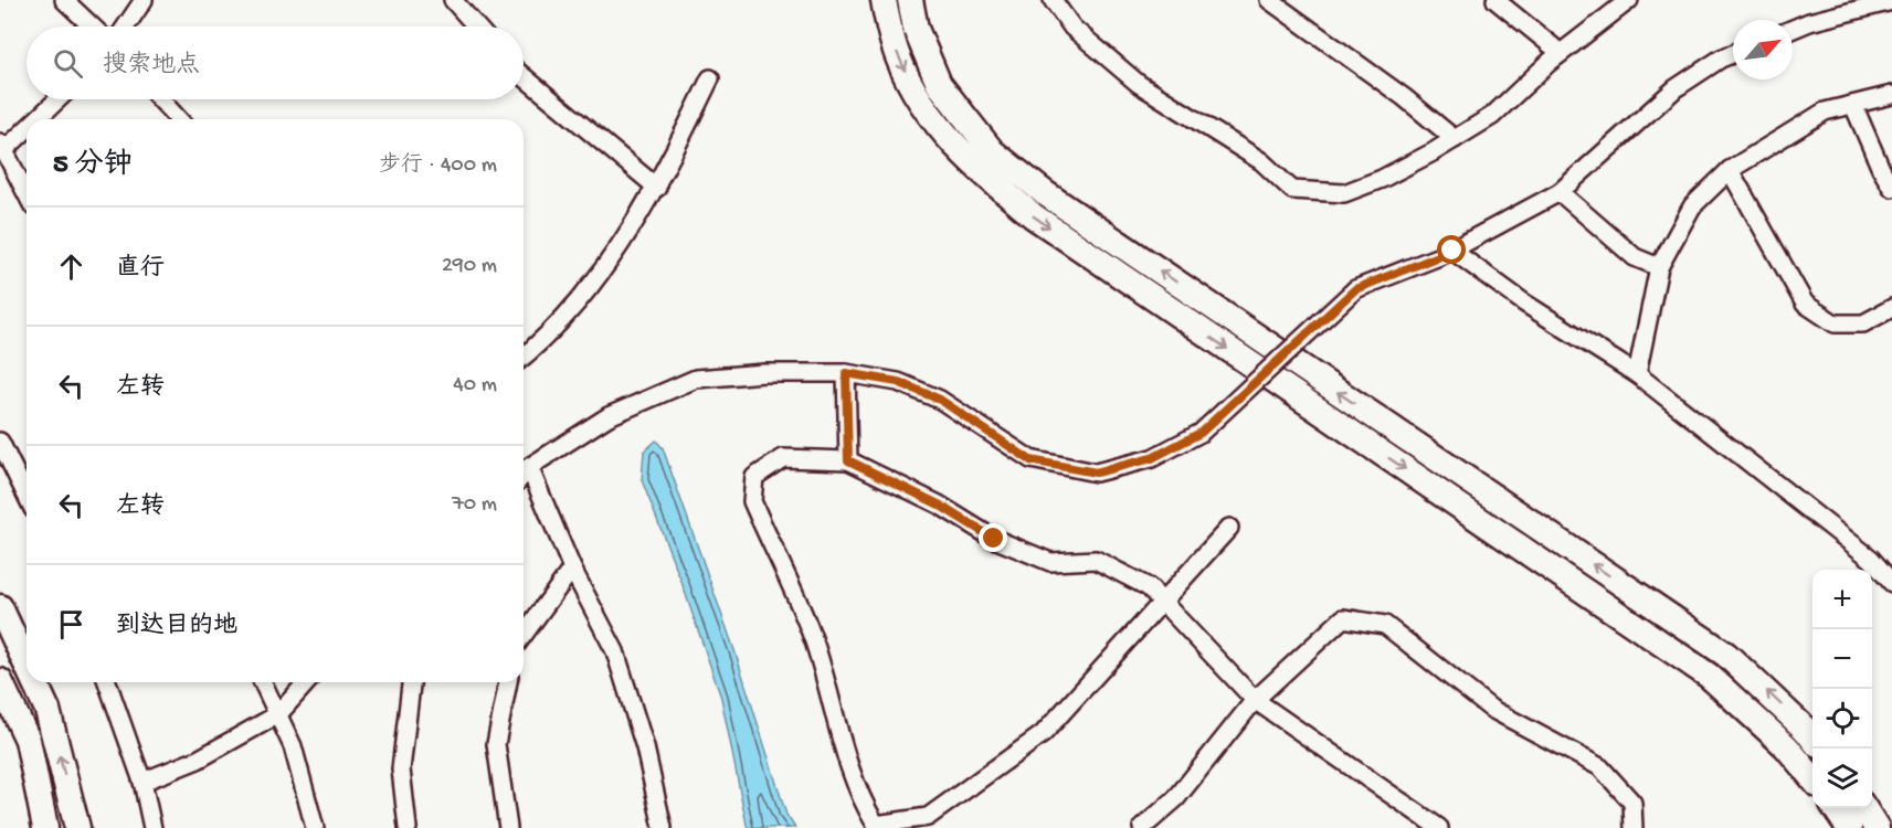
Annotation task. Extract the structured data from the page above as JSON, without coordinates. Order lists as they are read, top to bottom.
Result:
{
  "north": "top right",
  "page": {
    "search": "搜索地点",
    "heading": ["5 分钟", "步行 · 400 m"],
    "list": [
      ["直行", "290 m"],
      ["左转", "40 m"],
      ["左转", "70 m"],
      "到达目的地"
    ],
    "map_buttons": ["+", "−"]
  }
}
